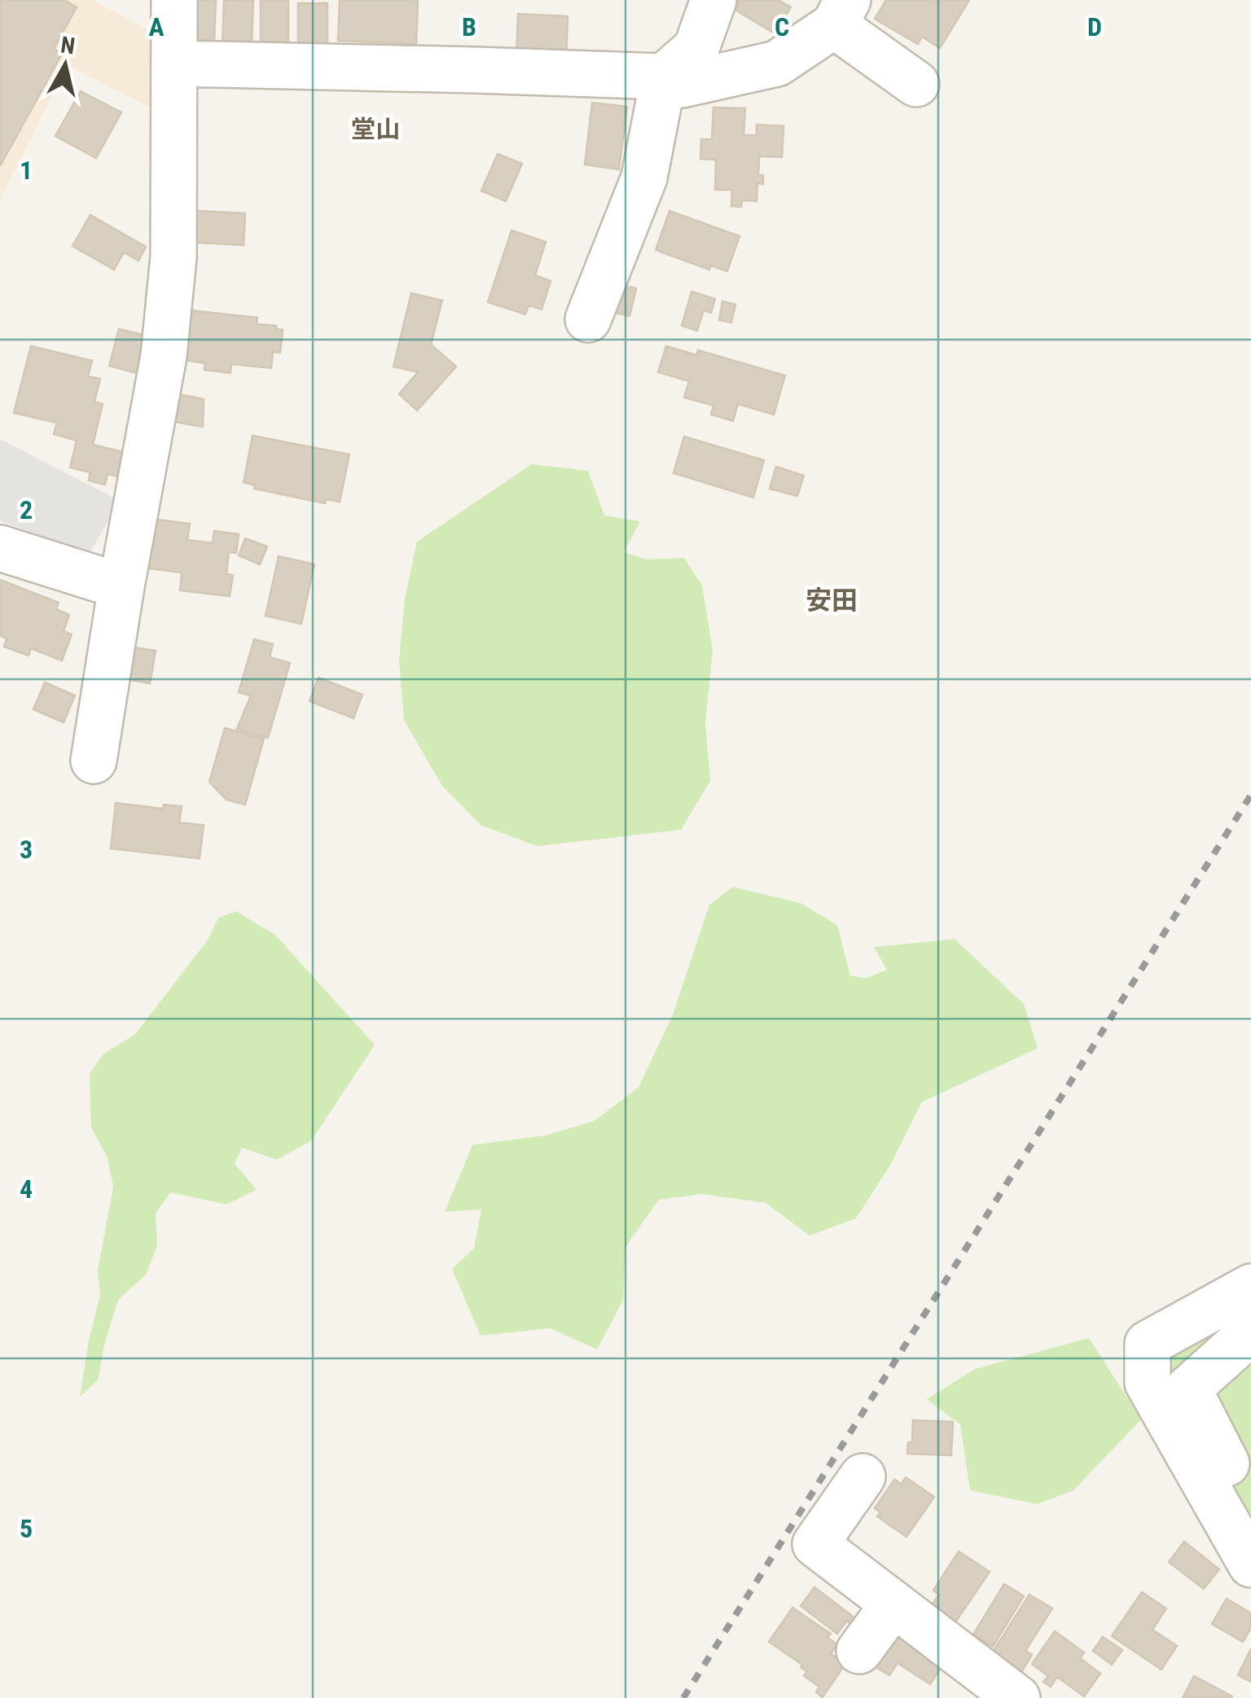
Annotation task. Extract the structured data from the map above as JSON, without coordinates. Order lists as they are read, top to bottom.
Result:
{
  "districts": ["堂山", "安田"],
  "north": "top",
  "grid": {
    "columns": [
      "A",
      "B",
      "C",
      "D"
    ],
    "rows": [
      "1",
      "2",
      "3",
      "4",
      "5"
    ]
  }
}
